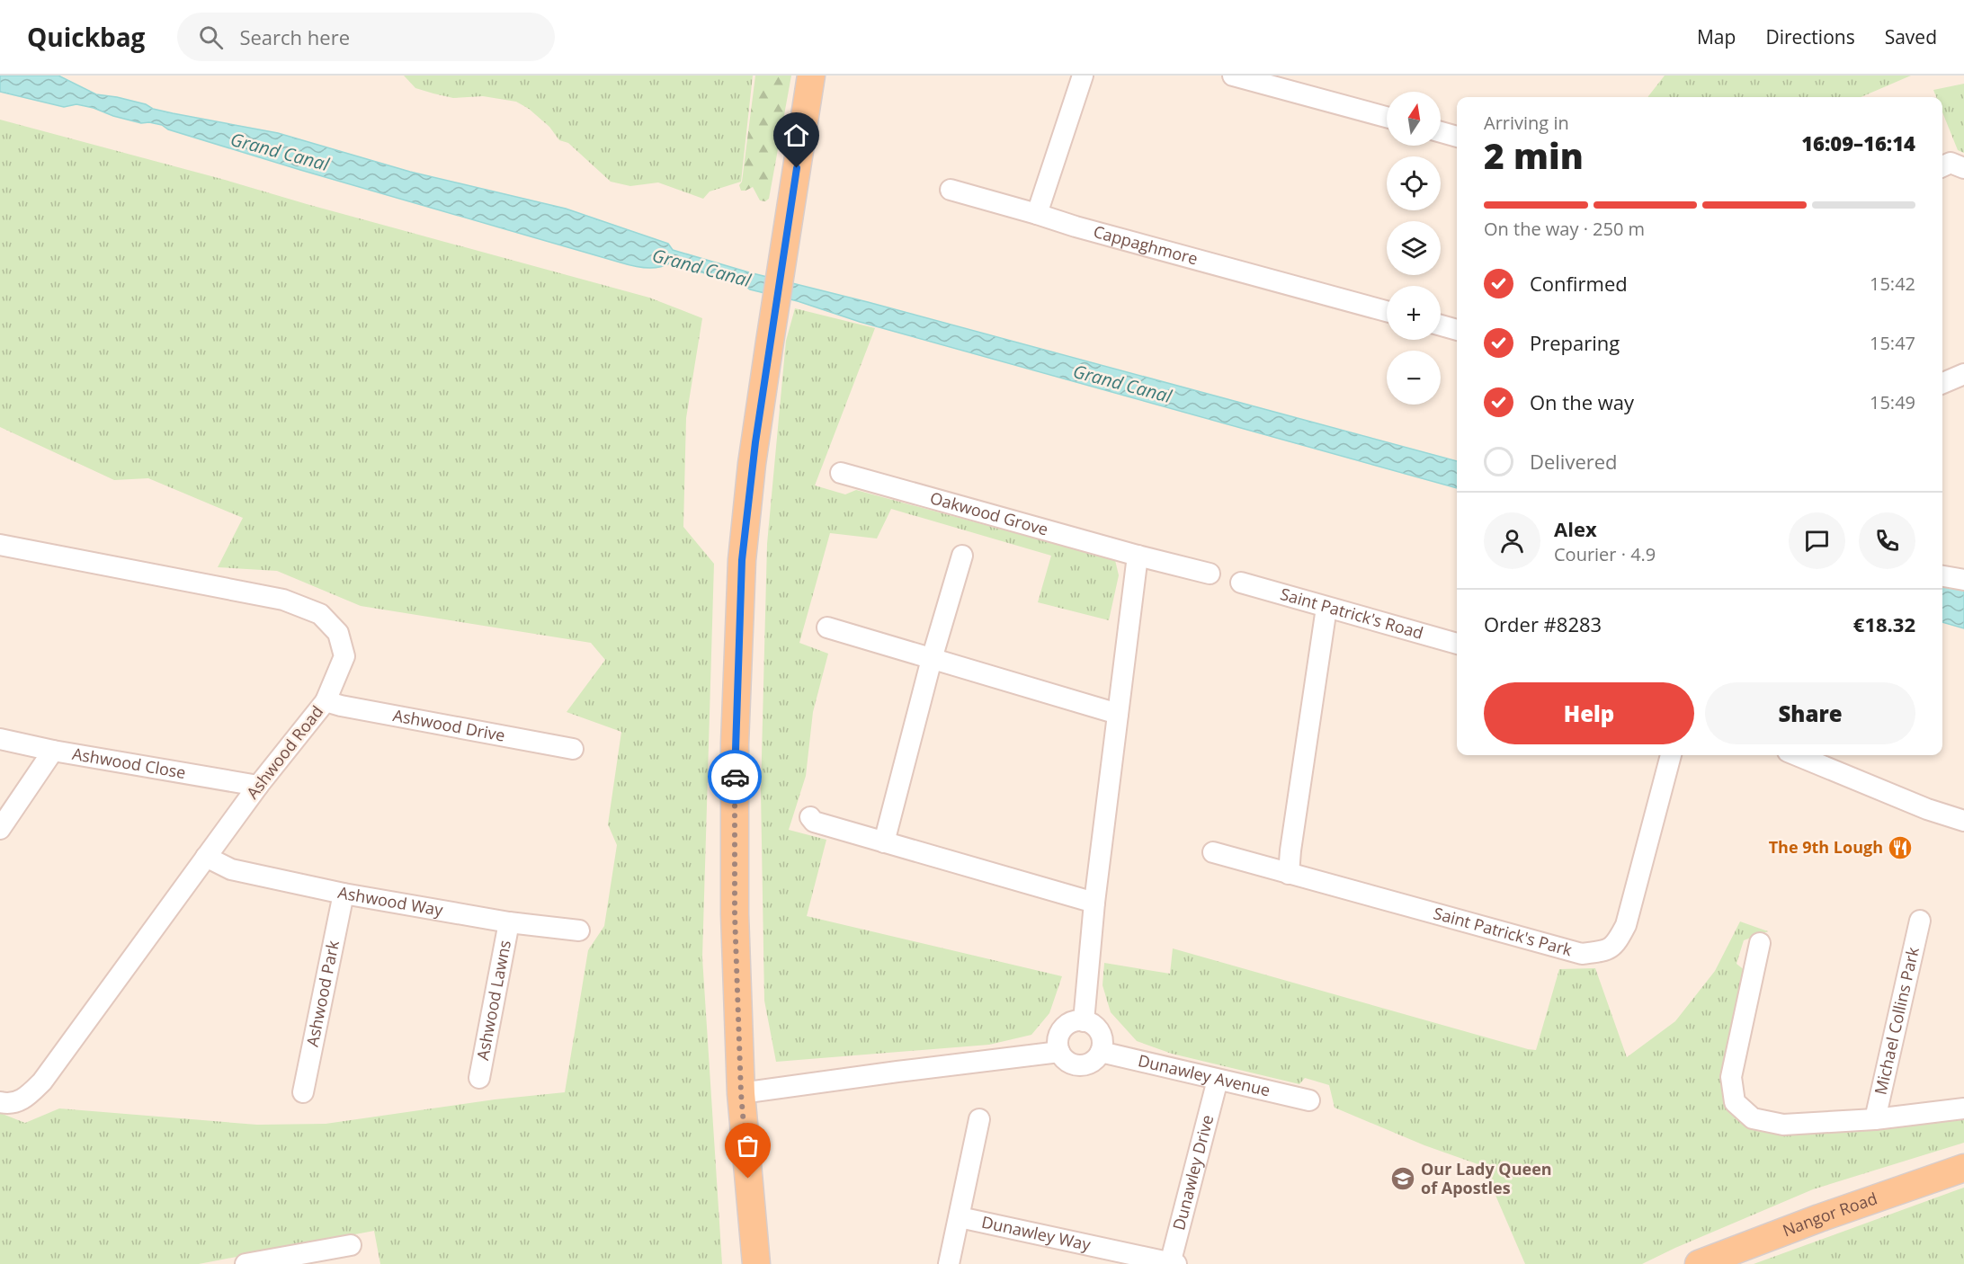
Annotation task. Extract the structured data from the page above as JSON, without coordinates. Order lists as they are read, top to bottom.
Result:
{
  "streets": {
    "main road": ["Nangor Road"],
    "street": [
      "Cappaghmore",
      "Oakwood Grove",
      "Saint Patrick's Road",
      "Ashwood Drive",
      "Ashwood Road",
      "Ashwood Close",
      "Ashwood Way",
      "Saint Patrick's Park",
      "Ashwood Park",
      "Ashwood Lawns",
      "Michael Collins Park",
      "Dunawley Avenue",
      "Dunawley Drive",
      "Dunawley Way"
    ]
  },
  "crossings": [
    ["Ashwood Drive", "Ashwood Road"],
    ["Ashwood Road", "Ashwood Close"],
    ["Ashwood Road", "Ashwood Way"],
    ["Ashwood Way", "Ashwood Park"],
    ["Ashwood Way", "Ashwood Lawns"],
    ["Dunawley Avenue", "Dunawley Drive"],
    ["Dunawley Drive", "Dunawley Way"]
  ],
  "water": ["Grand Canal"],
  "places": {
    "restaurant": ["The 9th Lough"],
    "school or university": ["Our Lady Queen of Apostles"]
  },
  "north": "top",
  "page": {
    "header": "Quickbag",
    "search": "Search here",
    "nav": ["Map", "Directions", "Saved"],
    "map_buttons": ["+", "−"],
    "heading": ["2 min", "Arriving in", "16:09–16:14"],
    "panel": [
      "Alex",
      "Courier · 4.9",
      "Order #8283",
      "€18.32"
    ],
    "bar": "On the way · 250 m",
    "list": [
      ["Confirmed", "15:42"],
      ["Preparing", "15:47"],
      ["On the way", "15:49"],
      "Delivered"
    ],
    "buttons": ["Help", "Share"]
  }
}
